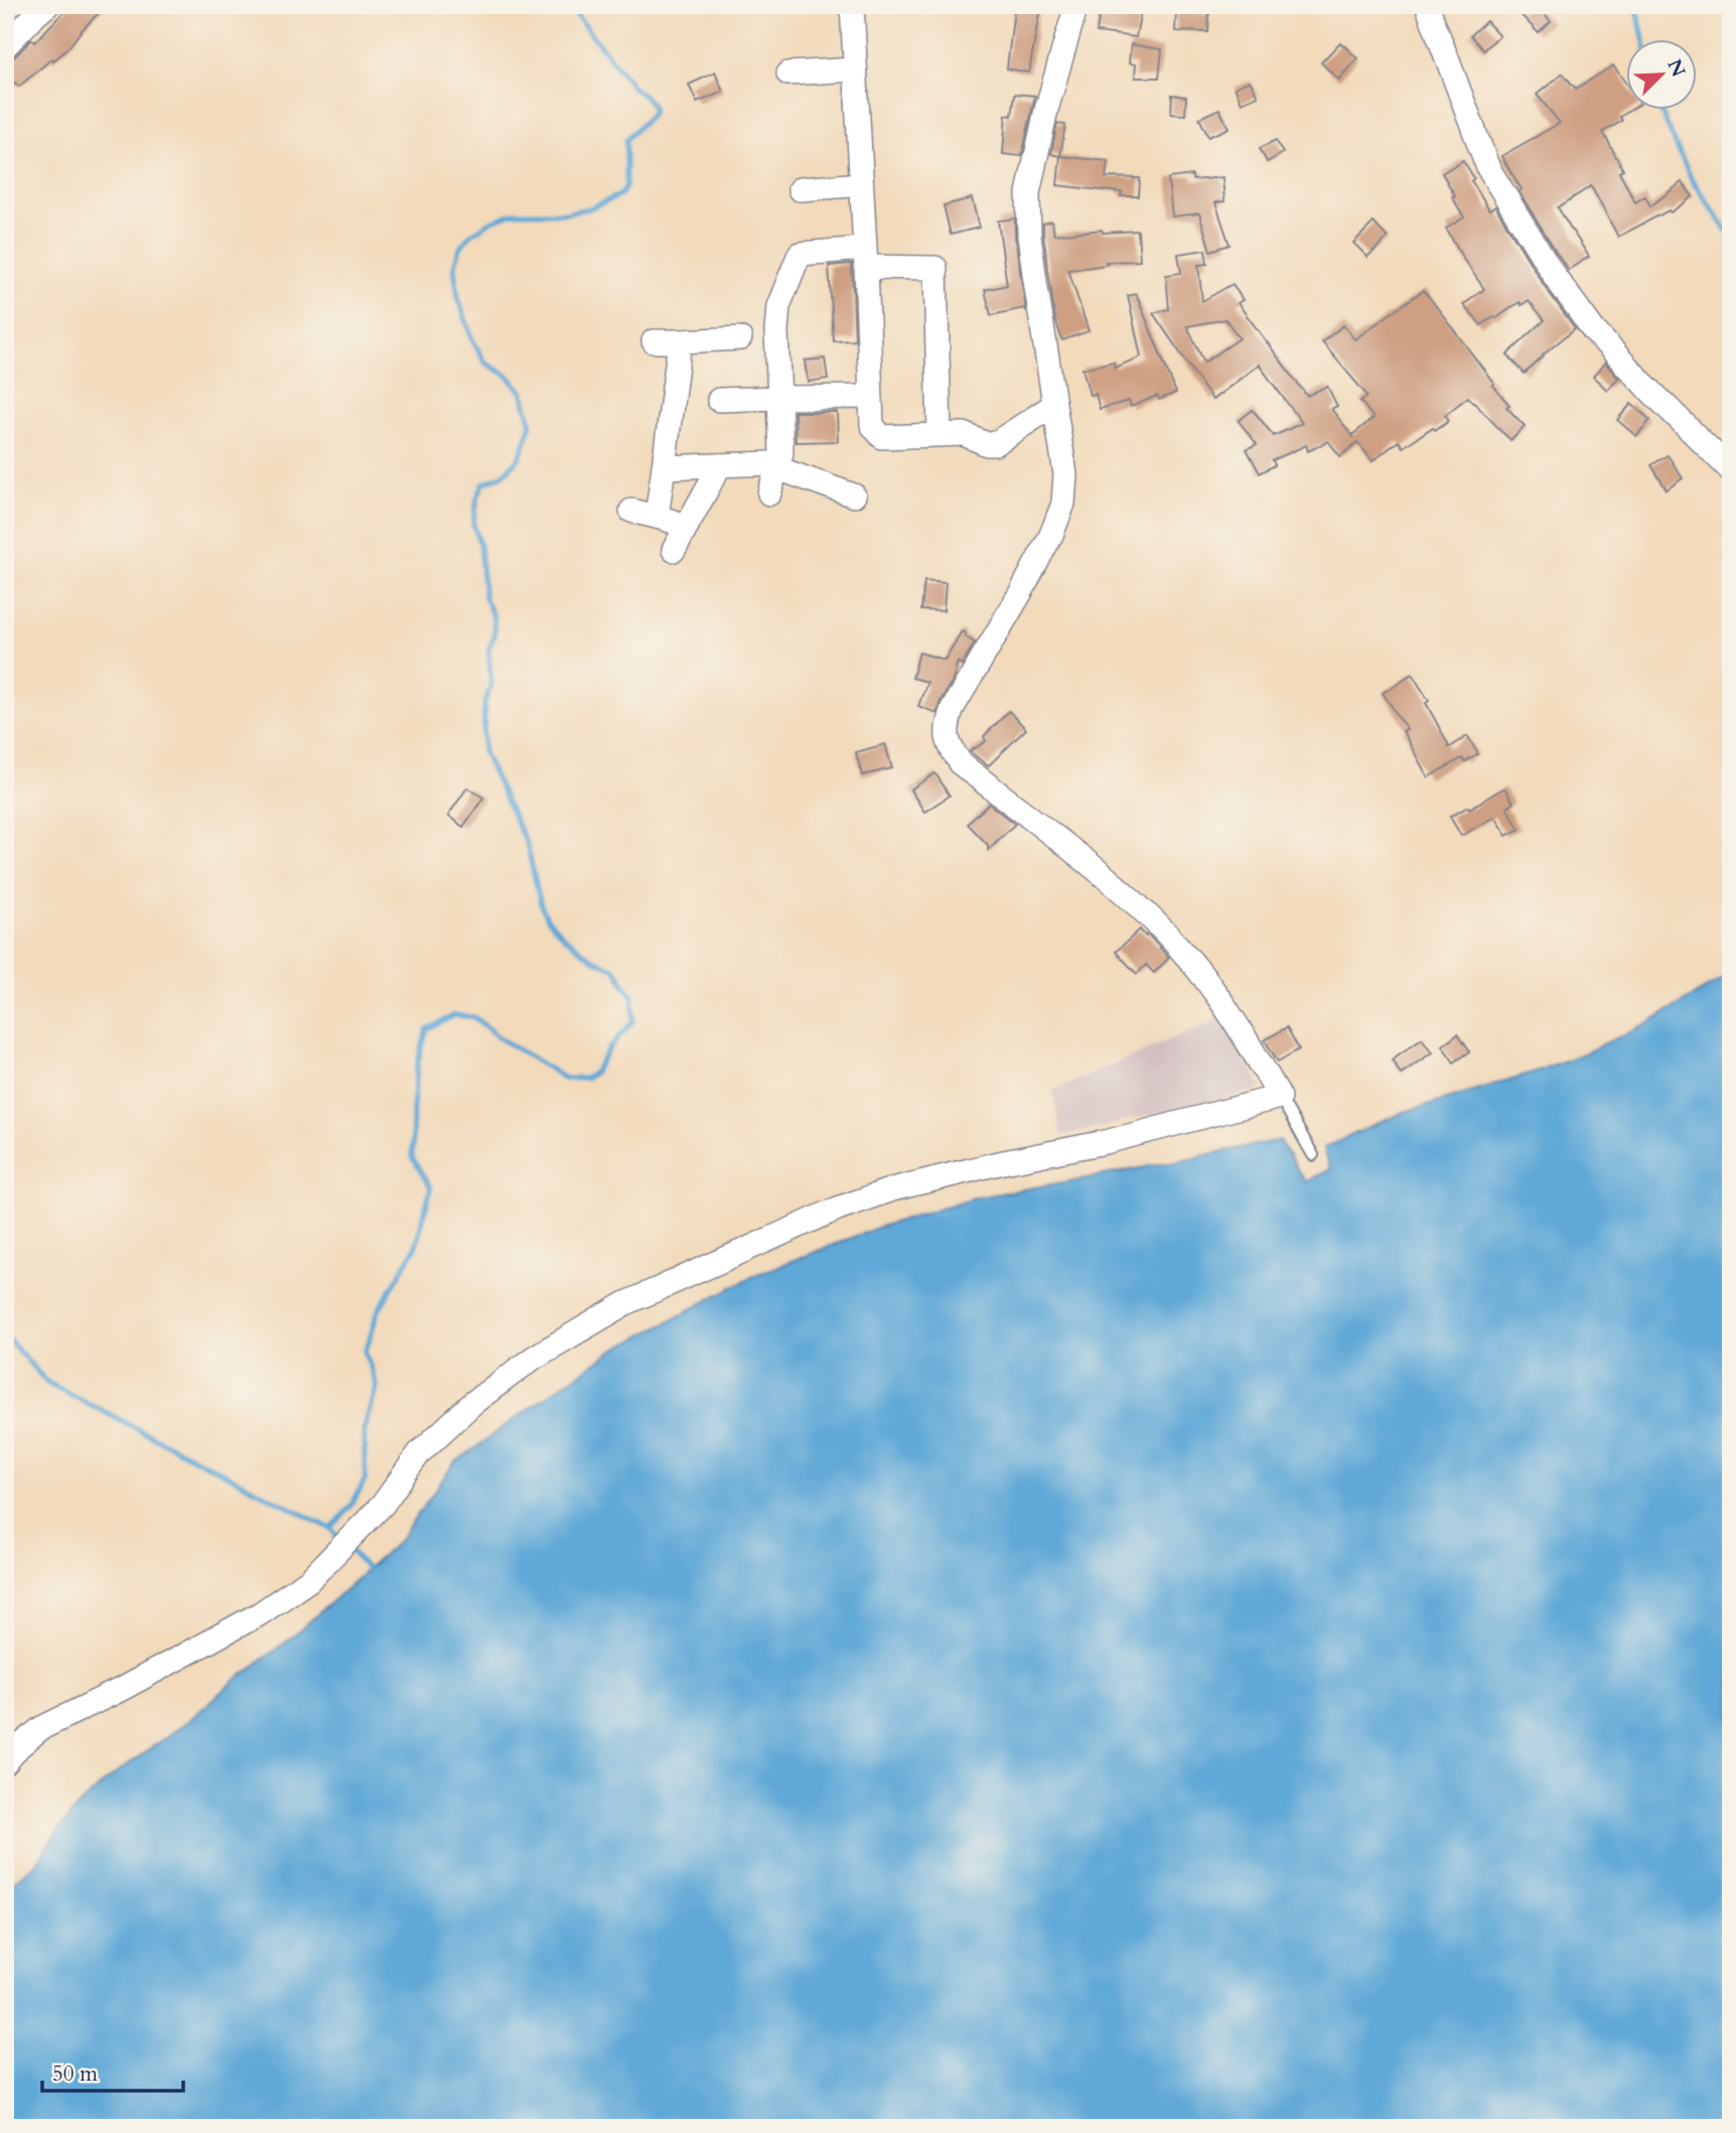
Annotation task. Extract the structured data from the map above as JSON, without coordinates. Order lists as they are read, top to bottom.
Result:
{
  "scale_bar": "50 m",
  "north": "top right"
}
